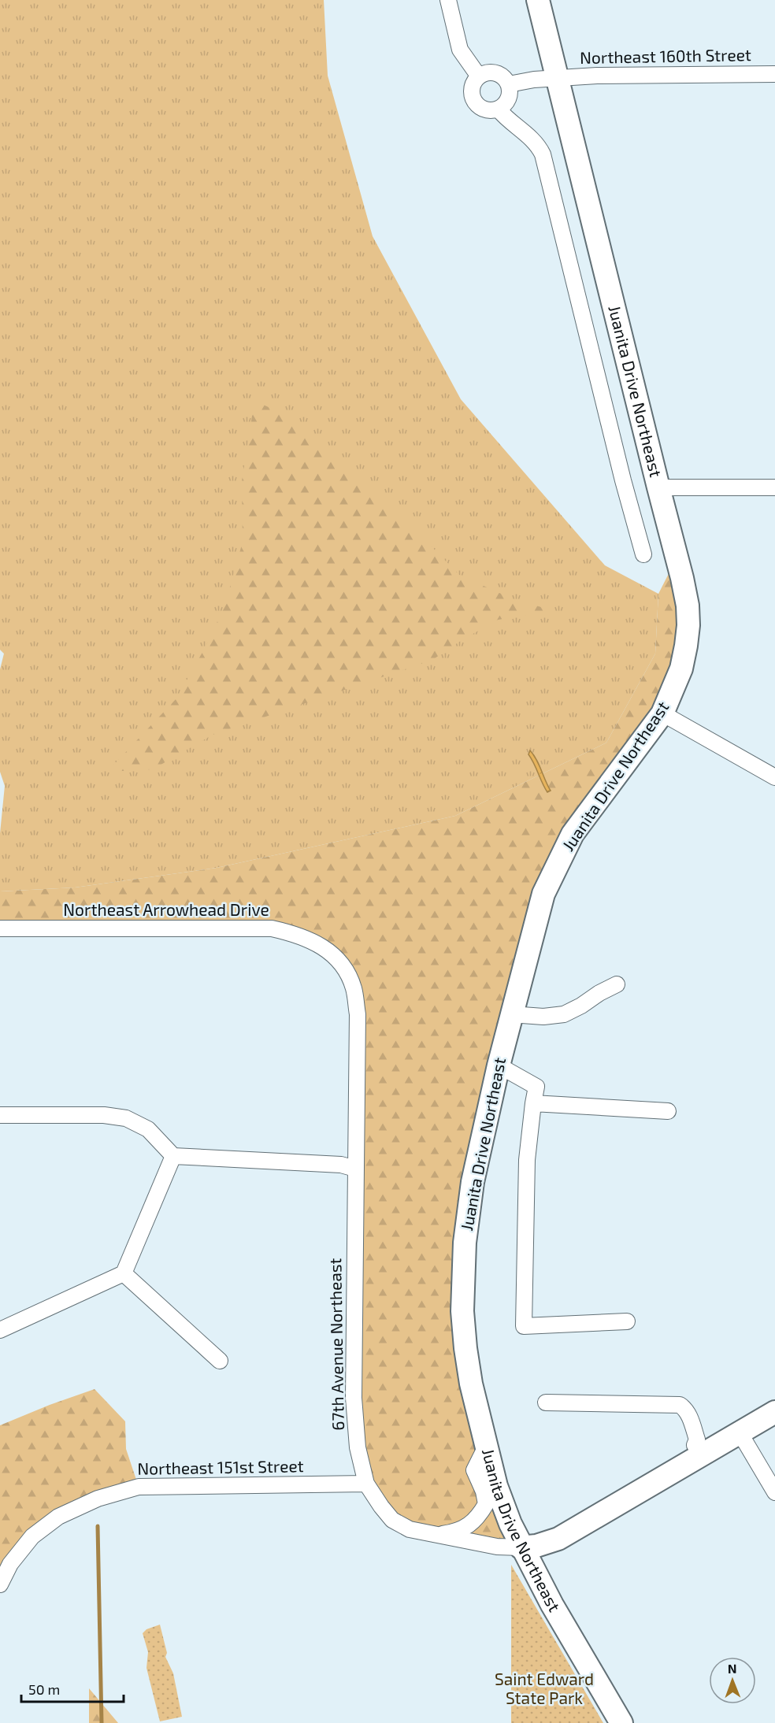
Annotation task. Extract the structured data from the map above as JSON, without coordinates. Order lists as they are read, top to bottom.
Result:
{
  "streets": {
    "main road": ["Juanita Drive Northeast"],
    "street": [
      "Northeast 160th Street",
      "Northeast Arrowhead Drive",
      "67th Avenue Northeast",
      "Northeast 151st Street"
    ]
  },
  "crossings": [
    ["Northeast 160th Street", "Juanita Drive Northeast"],
    ["Juanita Drive Northeast", "67th Avenue Northeast"],
    ["Northeast Arrowhead Drive", "67th Avenue Northeast"],
    ["67th Avenue Northeast", "Northeast 151st Street"]
  ],
  "parks": ["Saint Edward State Park"],
  "scale_bar": "50 m",
  "north": "top"
}
